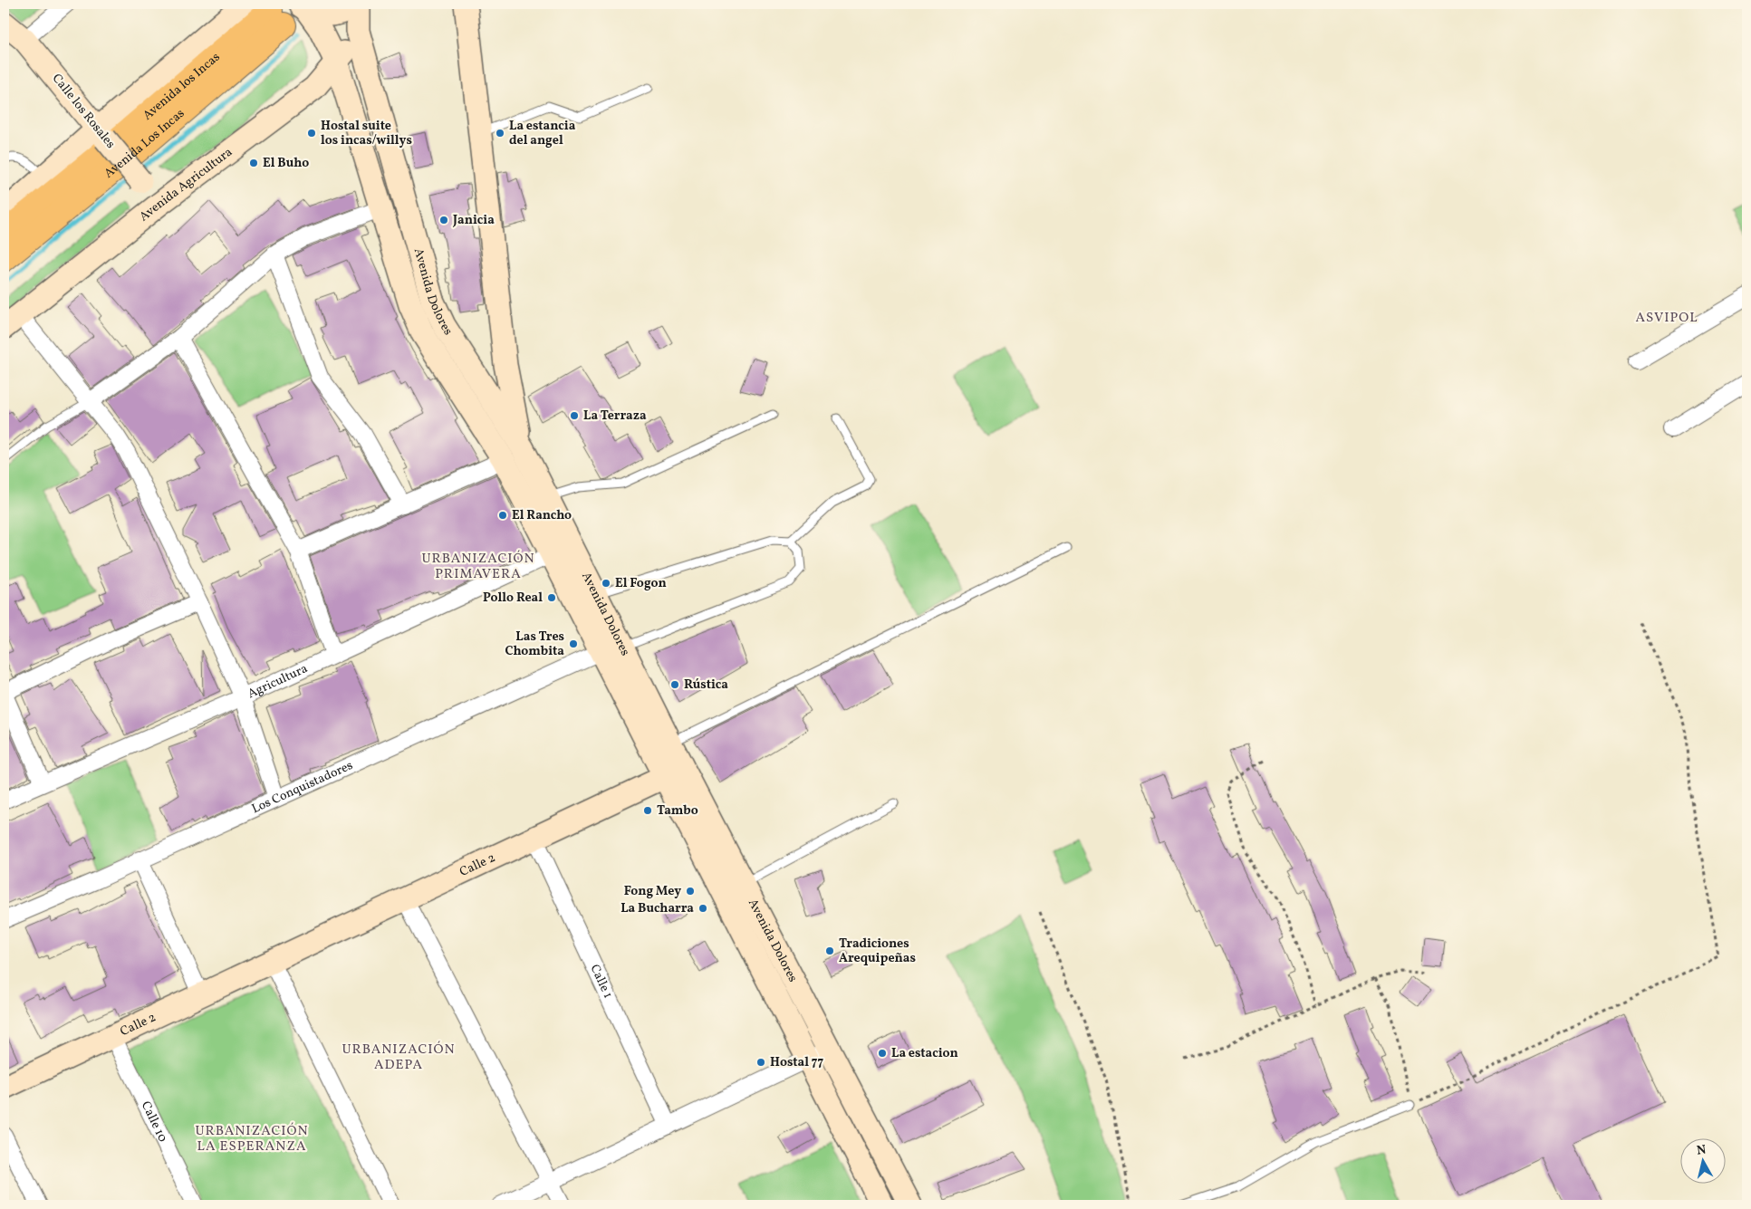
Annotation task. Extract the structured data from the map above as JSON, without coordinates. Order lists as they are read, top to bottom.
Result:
{
  "streets": {
    "main road": [
      "Avenida los Incas",
      "Calle los Rosales",
      "Avenida Los Incas",
      "Avenida Agricultura",
      "Avenida Dolores",
      "Calle 2"
    ],
    "street": [
      "Agricultura",
      "Los Conquistadores",
      "Calle 1",
      "Calle 10"
    ]
  },
  "crossings": [
    ["Avenida los Incas", "Avenida Los Incas"],
    ["Calle los Rosales", "Avenida Los Incas"],
    ["Calle los Rosales", "Avenida Agricultura"],
    ["Avenida Agricultura", "Avenida Dolores"],
    ["Avenida Dolores", "Agricultura"],
    ["Avenida Dolores", "Los Conquistadores"],
    ["Avenida Dolores", "Calle 2"],
    ["Calle 2", "Calle 1"],
    ["Calle 2", "Calle 10"]
  ],
  "districts": [
    "ASVIPOL",
    "URBANIZACIÓN PRIMAVERA",
    "URBANIZACIÓN ADEPA",
    "URBANIZACIÓN LA ESPERANZA"
  ],
  "places": [
    "Hostal suite los incas/willys",
    "La estancia del angel",
    "El Buho",
    "Janicia",
    "La Terraza",
    "El Rancho",
    "El Fogon",
    "Pollo Real",
    "Las Tres Chombita",
    "Rústica",
    "Tambo",
    "Fong Mey",
    "La Bucharra",
    "Tradiciones Arequipeñas",
    "La estacion",
    "Hostal 77"
  ],
  "north": "top"
}
